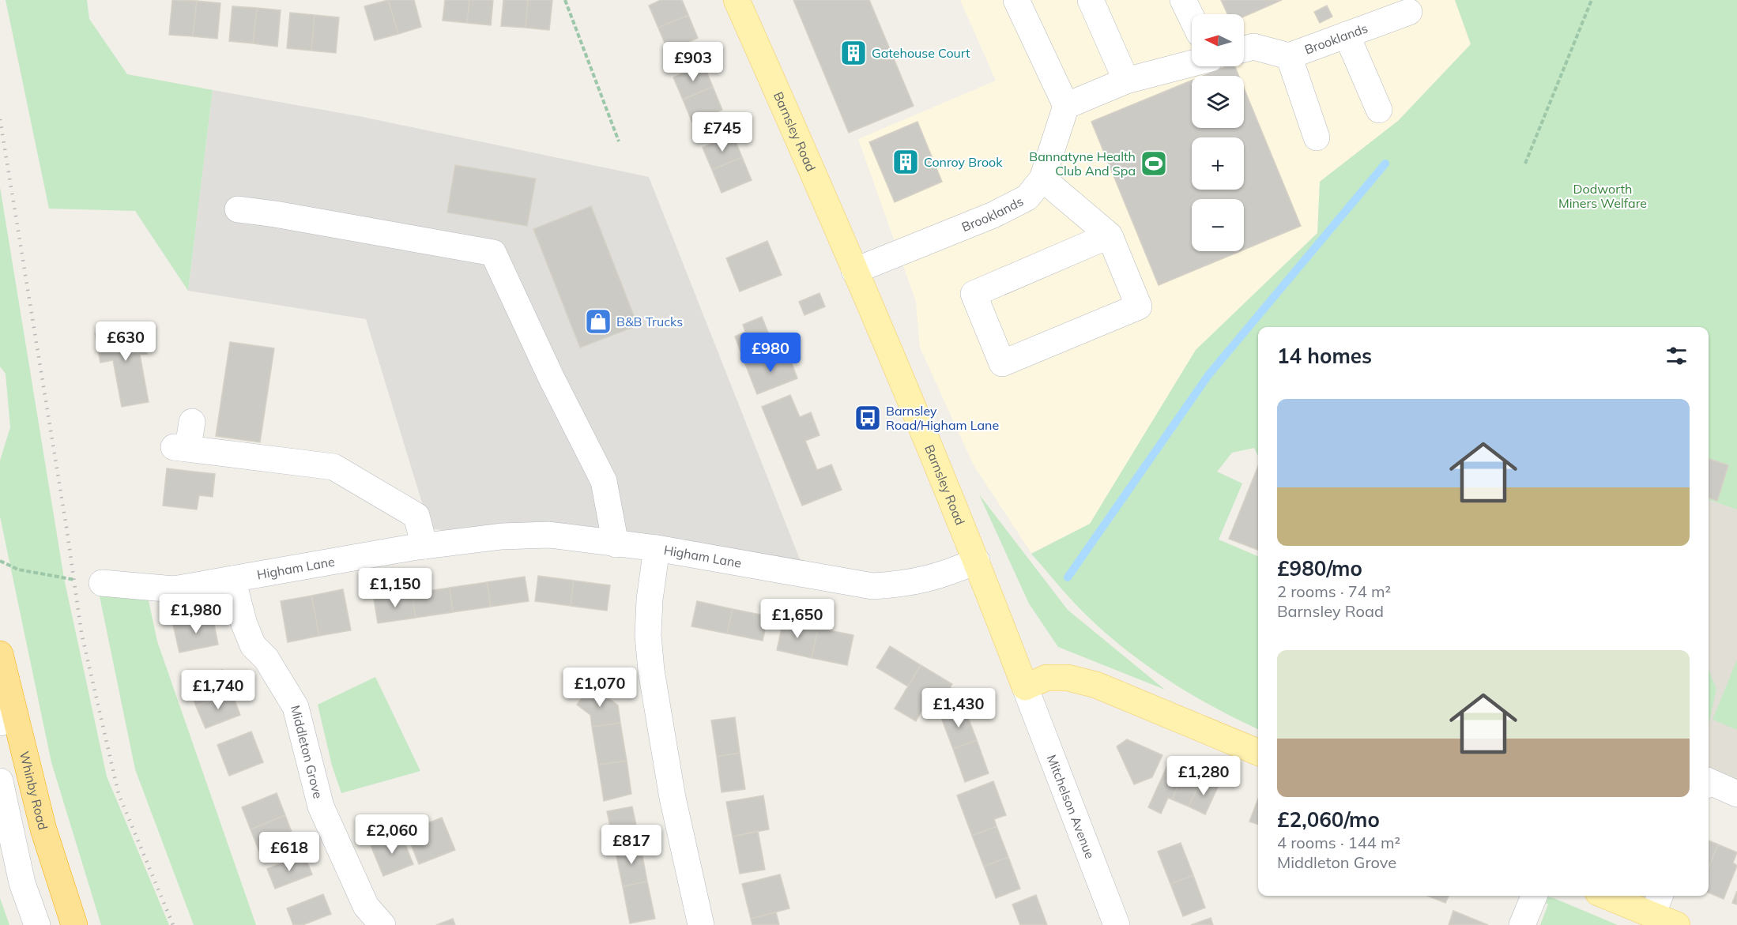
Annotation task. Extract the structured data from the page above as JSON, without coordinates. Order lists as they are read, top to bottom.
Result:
{
  "streets": {
    "highway": ["Whinby Road"],
    "main road": ["Barnsley Road"],
    "street": [
      "Brooklands",
      "Higham Lane",
      "Middleton Grove",
      "Mitchelson Avenue"
    ]
  },
  "crossings": [
    ["Brooklands", "Barnsley Road"],
    ["Barnsley Road", "Higham Lane"],
    ["Barnsley Road", "Mitchelson Avenue"],
    ["Higham Lane", "Middleton Grove"]
  ],
  "parks": ["Dodworth Miners Welfare"],
  "places": {
    "building": ["Gatehouse Court", "Conroy Brook"],
    "sports": ["Bannatyne Health Club And Spa"],
    "shop": ["B&B Trucks"],
    "bus stop": ["Barnsley Road/Higham Lane"]
  },
  "north": "left",
  "page": {
    "map_buttons": ["+", "−"],
    "price": [
      "£903",
      "£745",
      "£630",
      "£980",
      "£1,150",
      "£1,980",
      "£1,650",
      "£1,070",
      "£1,740",
      "£1,430",
      "£1,280",
      "£2,060",
      "£817",
      "£618"
    ],
    "heading": "14 homes",
    "list": [
      {
        "name": "£980/mo",
        "note": "2 rooms · 74 m² · Barnsley Road"
      },
      {
        "name": "£2,060/mo",
        "note": "4 rooms · 144 m² · Middleton Grove"
      }
    ]
  }
}
